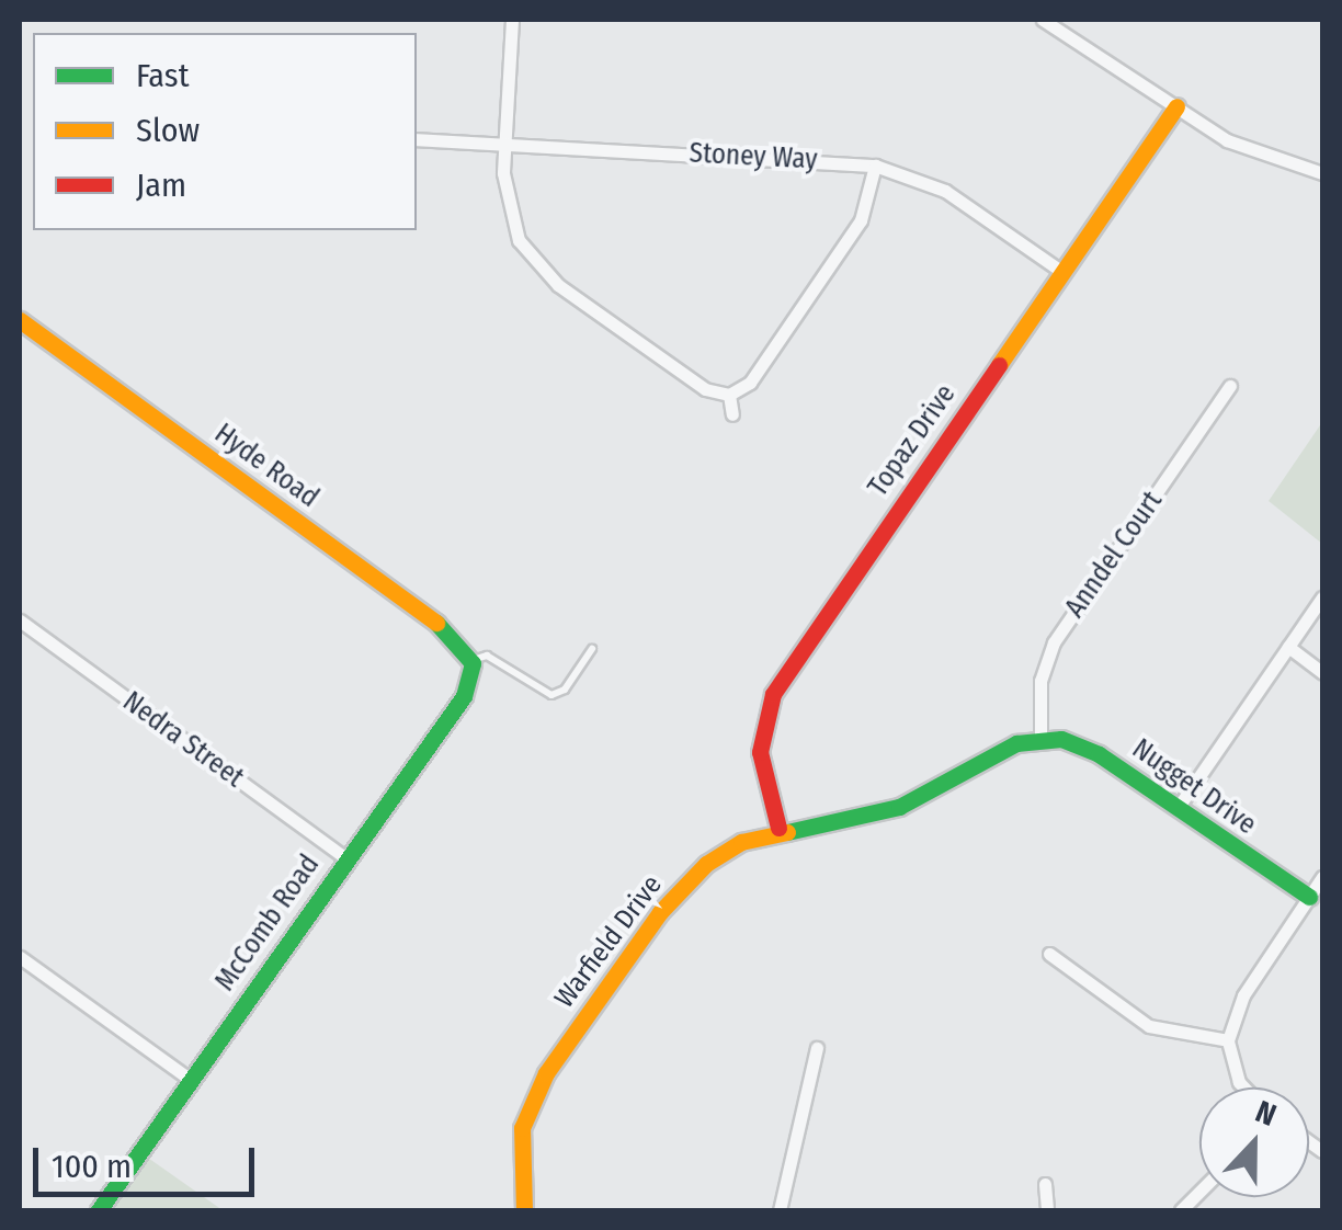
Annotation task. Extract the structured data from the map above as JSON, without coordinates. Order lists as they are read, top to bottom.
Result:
{
  "streets": {
    "street": [
      "Stoney Way",
      "Topaz Drive",
      "Hyde Road",
      "Anndel Court",
      "Nedra Street",
      "Nugget Drive",
      "McComb Road",
      "Warfield Drive"
    ]
  },
  "crossings": [
    ["Stoney Way", "Topaz Drive"],
    ["Topaz Drive", "Warfield Drive"],
    ["Hyde Road", "McComb Road"],
    ["Anndel Court", "Nugget Drive"],
    ["Anndel Court", "Warfield Drive"],
    ["Nedra Street", "McComb Road"],
    ["Nugget Drive", "Warfield Drive"]
  ],
  "legend": ["Fast", "Slow", "Jam"],
  "scale_bar": "100 m",
  "north": "top"
}
